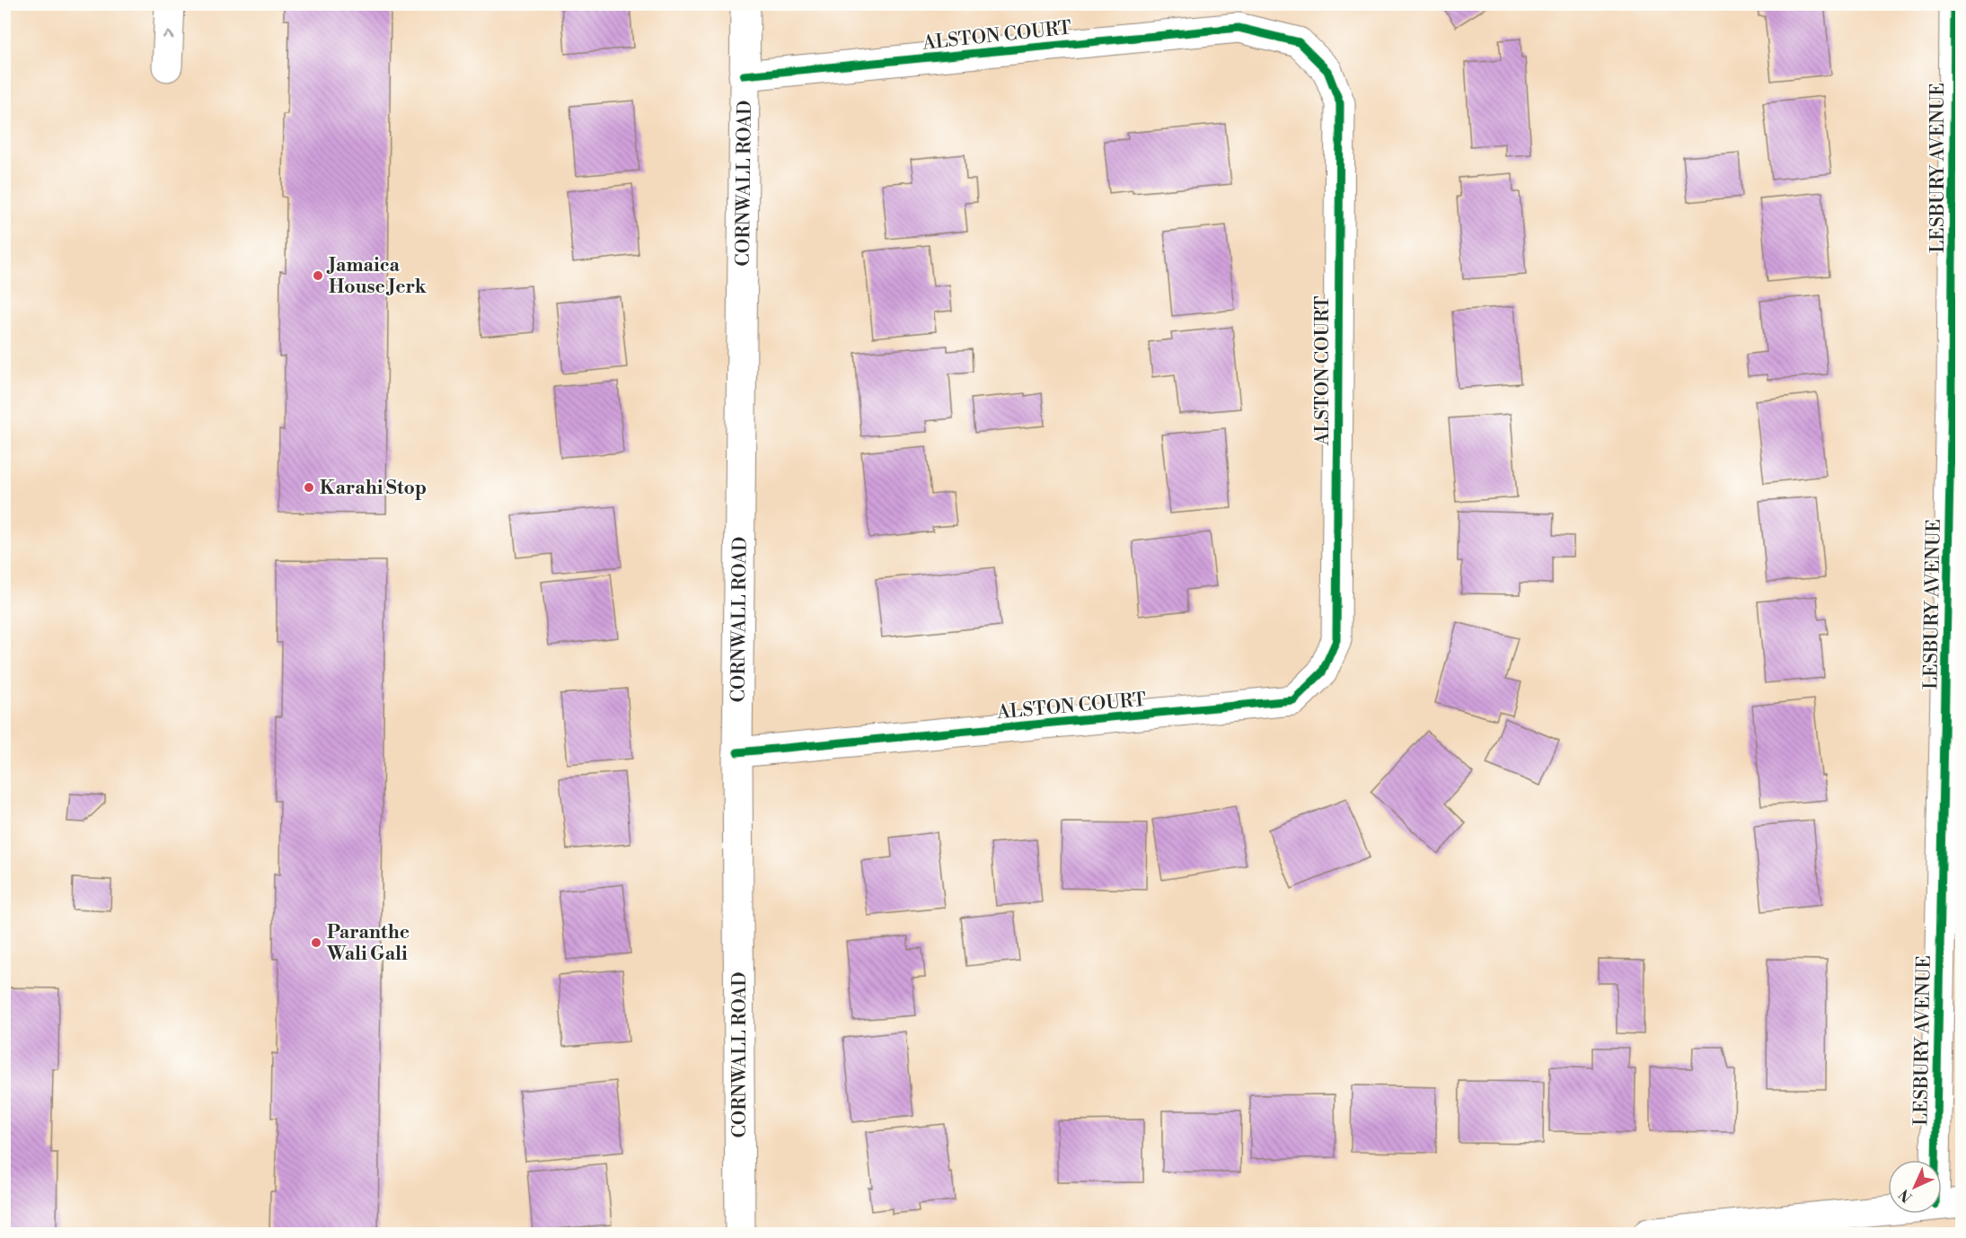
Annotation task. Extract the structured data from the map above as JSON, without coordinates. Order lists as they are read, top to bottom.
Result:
{
  "streets": {
    "street": ["ALSTON COURT", "LESBURY AVENUE", "CORNWALL ROAD"]
  },
  "crossings": [
    ["ALSTON COURT", "CORNWALL ROAD"]
  ],
  "places": ["Jamaica House Jerk", "Karahi Stop", "Paranthe Wali Gali"],
  "north": "bottom left"
}
